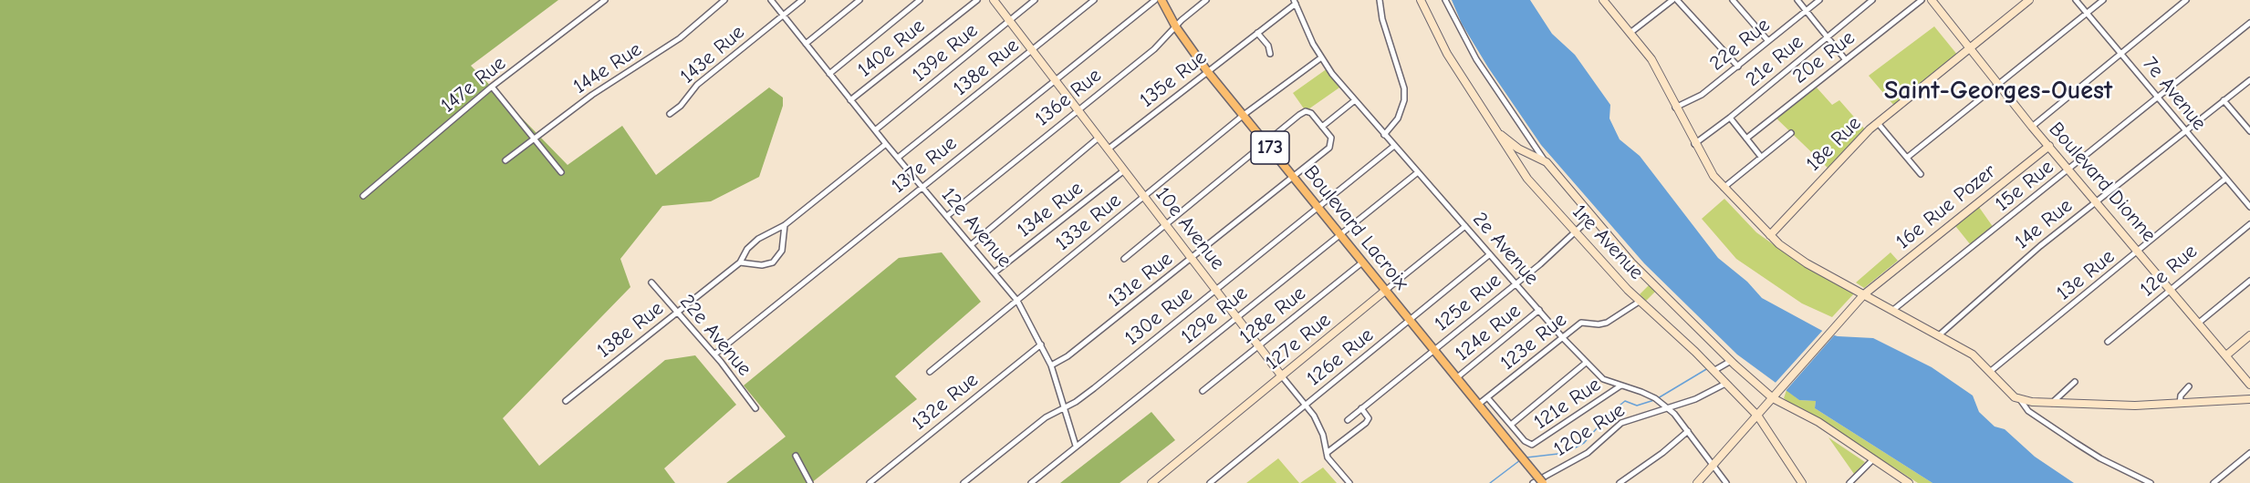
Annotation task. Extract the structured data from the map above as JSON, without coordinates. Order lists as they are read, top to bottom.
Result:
{
  "streets": {
    "main road": ["173", "Boulevard Lacroix"],
    "street": [
      "22e Rue",
      "140e Rue",
      "139e Rue",
      "143e Rue",
      "20e Rue",
      "21e Rue",
      "138e Rue",
      "144e Rue",
      "135e Rue",
      "147e Rue",
      "7e Avenue",
      "136e Rue",
      "18e Rue",
      "137e Rue",
      "Boulevard Dionne",
      "15e Rue",
      "16e Rue Pozer",
      "134e Rue",
      "133e Rue",
      "14e Rue",
      "12e Avenue",
      "10e Avenue",
      "1re Avenue",
      "2e Avenue",
      "12e Rue",
      "13e Rue",
      "131e Rue",
      "125e Rue",
      "129e Rue",
      "128e Rue",
      "130e Rue",
      "124e Rue",
      "22e Avenue",
      "127e Rue",
      "123e Rue",
      "126e Rue",
      "132e Rue",
      "121e Rue",
      "120e Rue"
    ]
  },
  "crossings": [
    ["140e Rue", "12e Avenue"],
    ["139e Rue", "12e Avenue"],
    ["139e Rue", "10e Avenue"],
    ["143e Rue", "12e Avenue"],
    ["138e Rue", "12e Avenue"],
    ["138e Rue", "10e Avenue"],
    ["138e Rue", "22e Avenue"],
    ["135e Rue", "Boulevard Lacroix"],
    ["135e Rue", "10e Avenue"],
    ["135e Rue", "2e Avenue"],
    ["7e Avenue", "15e Rue"],
    ["7e Avenue", "14e Rue"],
    ["7e Avenue", "13e Rue"],
    ["136e Rue", "12e Avenue"],
    ["136e Rue", "Boulevard Lacroix"],
    ["136e Rue", "10e Avenue"],
    ["18e Rue", "Boulevard Dionne"],
    ["137e Rue", "12e Avenue"],
    ["137e Rue", "10e Avenue"],
    ["137e Rue", "22e Avenue"],
    ["Boulevard Dionne", "15e Rue"],
    ["Boulevard Dionne", "16e Rue Pozer"],
    ["Boulevard Dionne", "14e Rue"],
    ["Boulevard Dionne", "12e Rue"],
    ["Boulevard Dionne", "13e Rue"],
    ["16e Rue Pozer", "1re Avenue"],
    ["16e Rue Pozer", "2e Avenue"],
    ["134e Rue", "12e Avenue"],
    ["134e Rue", "10e Avenue"],
    ["133e Rue", "12e Avenue"],
    ["133e Rue", "Boulevard Lacroix"],
    ["133e Rue", "10e Avenue"],
    ["133e Rue", "2e Avenue"],
    ["12e Avenue", "131e Rue"],
    ["12e Avenue", "129e Rue"],
    ["12e Avenue", "130e Rue"],
    ["12e Avenue", "132e Rue"],
    ["Boulevard Lacroix", "131e Rue"],
    ["Boulevard Lacroix", "125e Rue"],
    ["Boulevard Lacroix", "129e Rue"],
    ["Boulevard Lacroix", "128e Rue"],
    ["Boulevard Lacroix", "130e Rue"],
    ["Boulevard Lacroix", "124e Rue"],
    ["Boulevard Lacroix", "127e Rue"],
    ["Boulevard Lacroix", "123e Rue"],
    ["Boulevard Lacroix", "126e Rue"],
    ["10e Avenue", "131e Rue"],
    ["10e Avenue", "129e Rue"],
    ["10e Avenue", "128e Rue"],
    ["10e Avenue", "130e Rue"],
    ["10e Avenue", "127e Rue"],
    ["10e Avenue", "126e Rue"],
    ["1re Avenue", "125e Rue"],
    ["1re Avenue", "123e Rue"],
    ["1re Avenue", "120e Rue"],
    ["2e Avenue", "125e Rue"],
    ["2e Avenue", "129e Rue"],
    ["2e Avenue", "130e Rue"],
    ["2e Avenue", "124e Rue"],
    ["2e Avenue", "127e Rue"],
    ["2e Avenue", "123e Rue"],
    ["2e Avenue", "126e Rue"],
    ["2e Avenue", "121e Rue"],
    ["2e Avenue", "120e Rue"],
    ["123e Rue", "121e Rue"]
  ],
  "districts": ["Saint-Georges-Ouest"]
}
